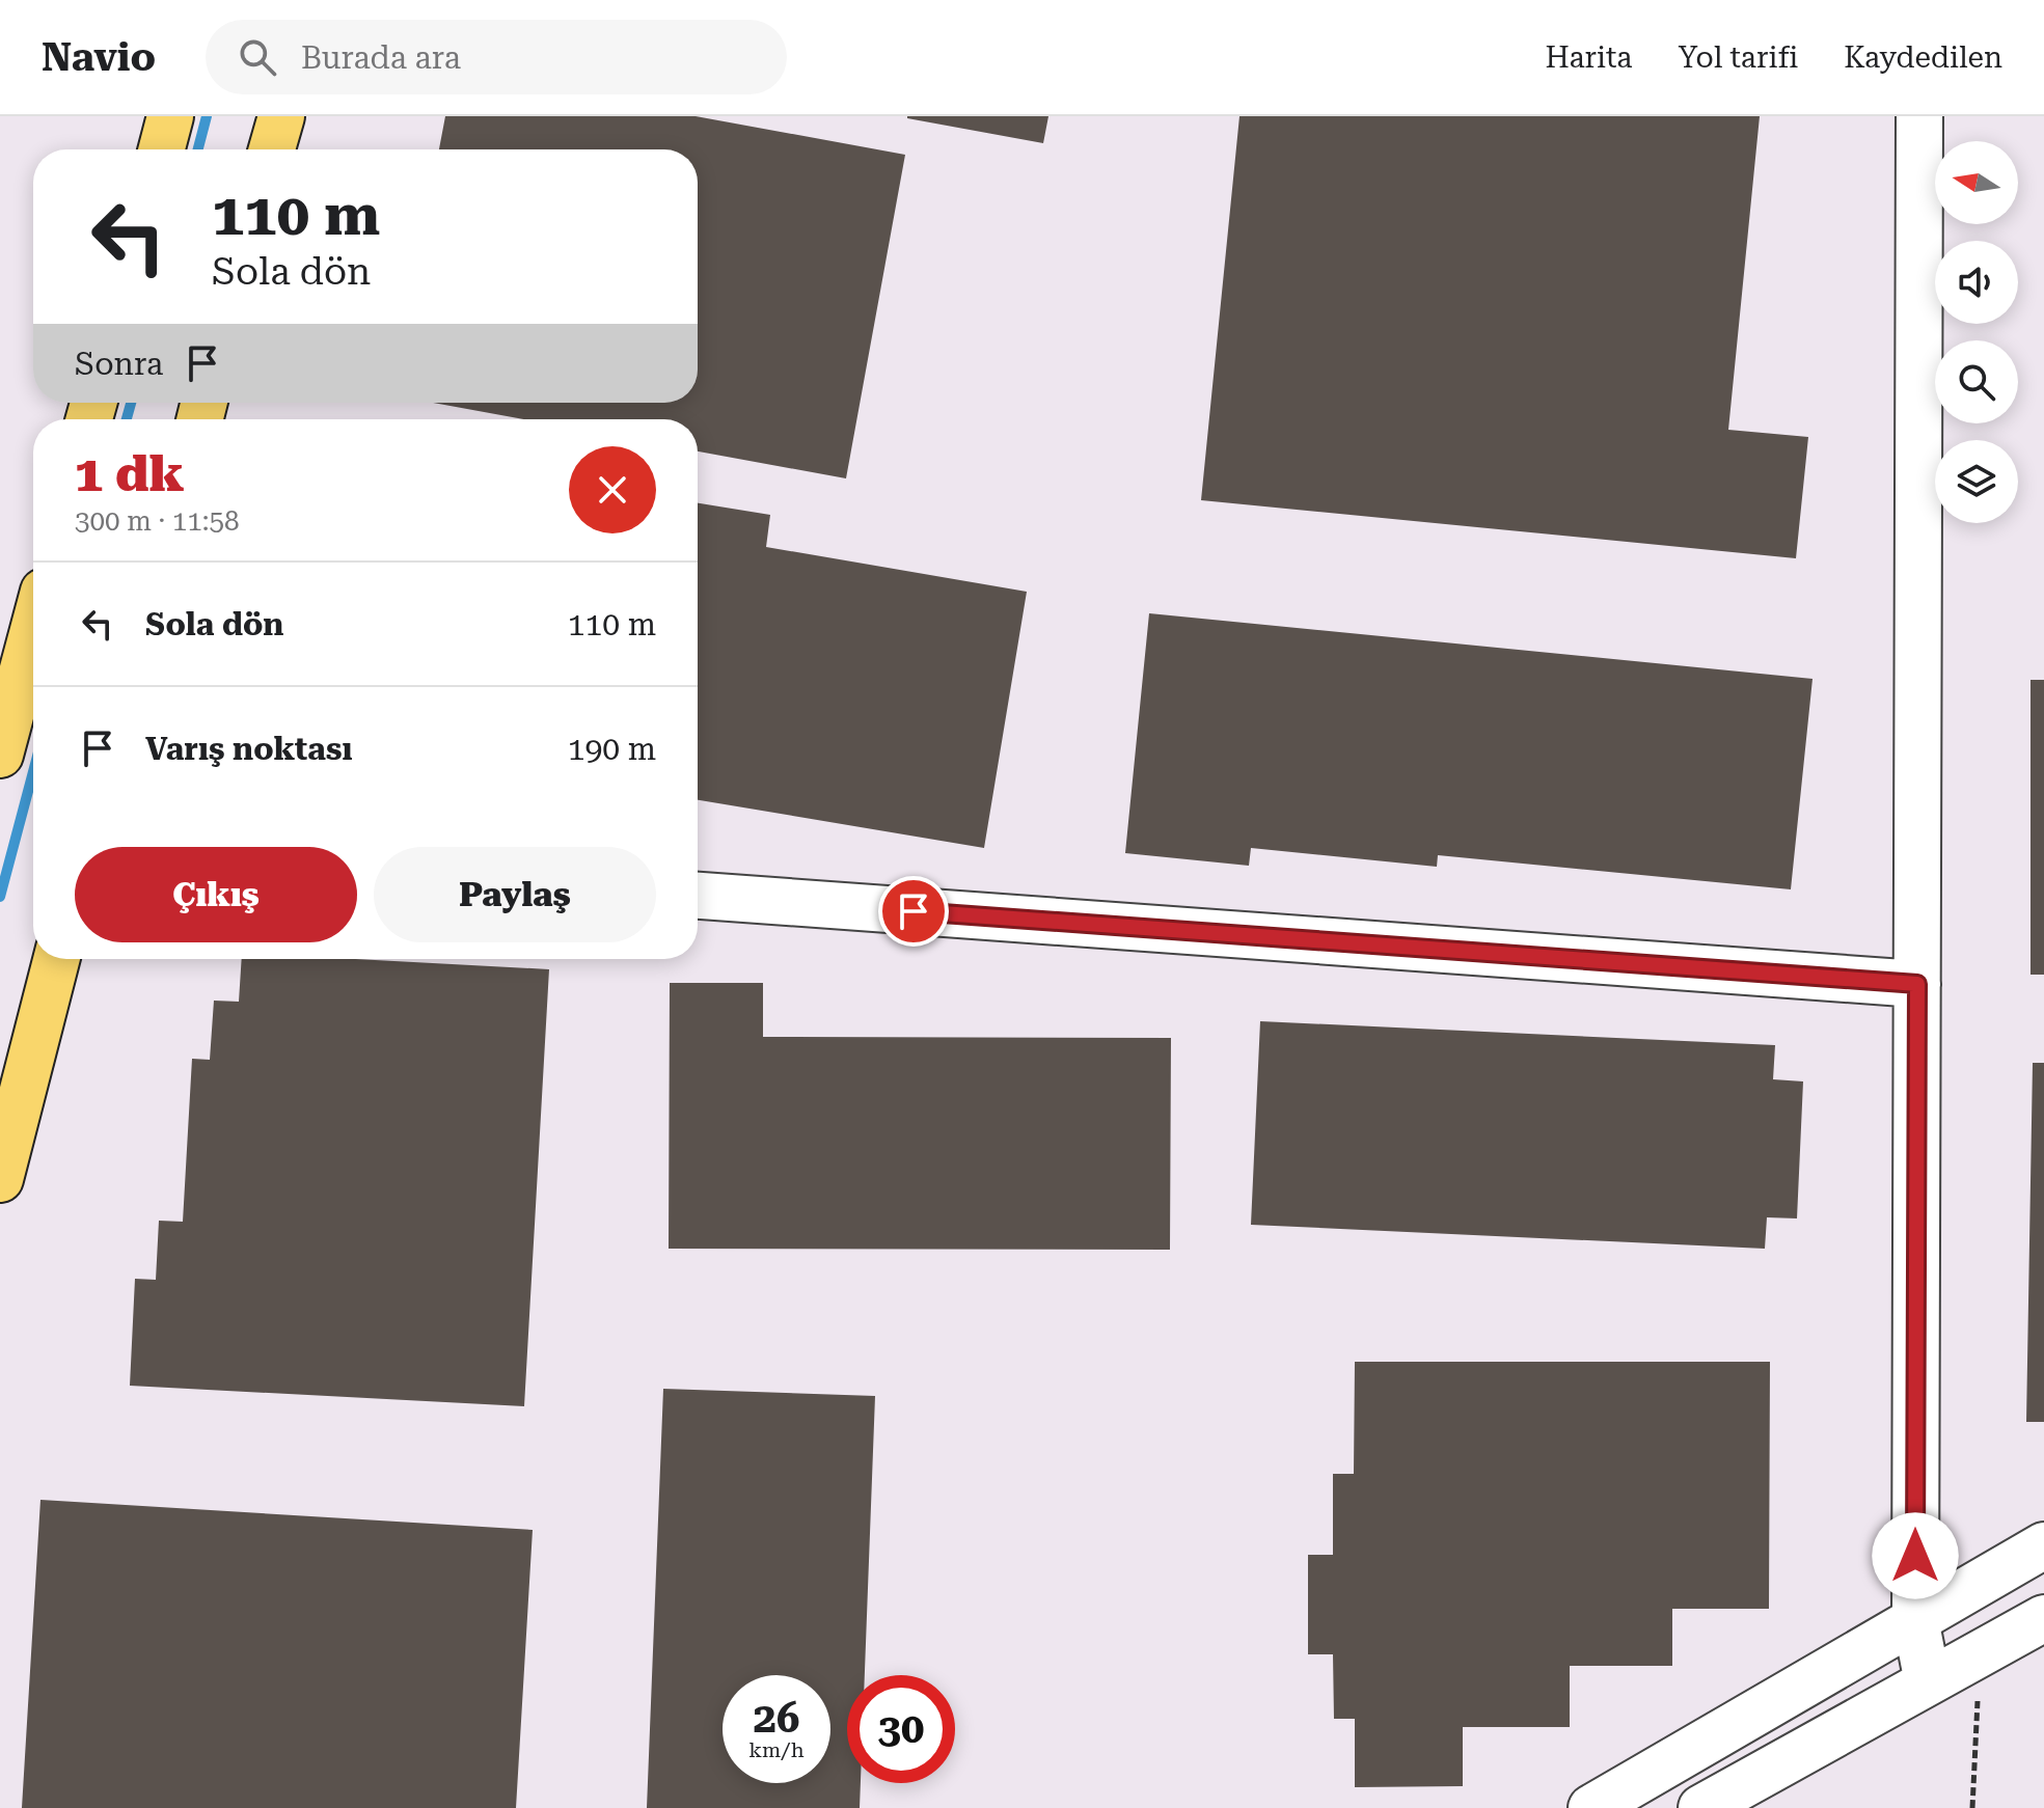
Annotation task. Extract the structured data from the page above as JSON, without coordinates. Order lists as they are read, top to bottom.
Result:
{
  "north": "left",
  "page": {
    "header": "Navio",
    "search": "Burada ara",
    "nav": ["Harita", "Yol tarifi", "Kaydedilen"],
    "turn": ["110 m", "Sola dön"],
    "then": "Sonra",
    "heading": ["1 dk", "300 m · 11:58"],
    "list": [
      {
        "name": "Sola dön",
        "value": "110 m"
      },
      {
        "name": "Varış noktası",
        "value": "190 m"
      }
    ],
    "buttons": ["Çıkış", "Paylaş"],
    "speed": "26 km/h",
    "limit": "30"
  }
}
